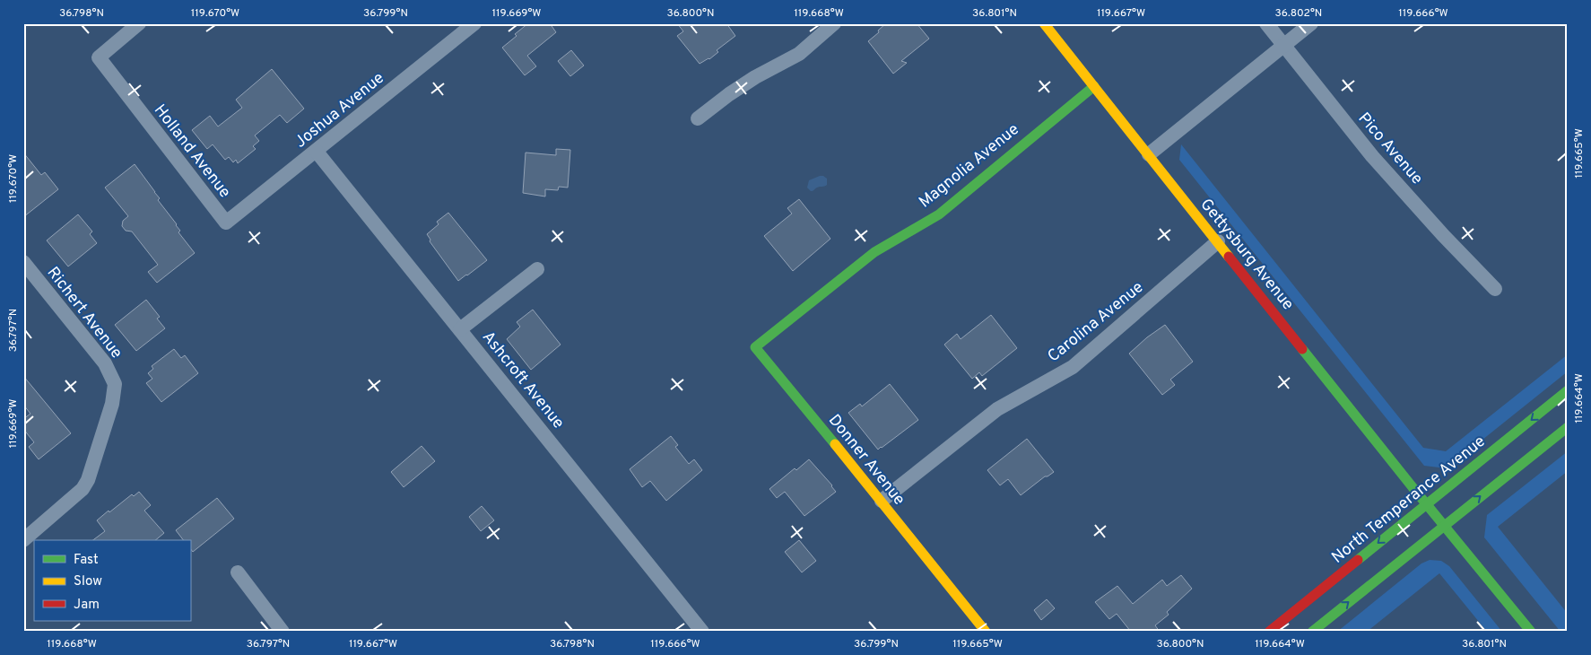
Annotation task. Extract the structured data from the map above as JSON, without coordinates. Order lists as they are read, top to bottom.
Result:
{
  "streets": {
    "street": [
      "Joshua Avenue",
      "Pico Avenue",
      "Holland Avenue",
      "Magnolia Avenue",
      "Gettysburg Avenue",
      "Richert Avenue",
      "Carolina Avenue",
      "Ashcroft Avenue",
      "Donner Avenue",
      "North Temperance Avenue"
    ]
  },
  "crossings": [
    ["Joshua Avenue", "Holland Avenue"],
    ["Joshua Avenue", "Ashcroft Avenue"],
    ["Magnolia Avenue", "Gettysburg Avenue"],
    ["Magnolia Avenue", "Donner Avenue"],
    ["Gettysburg Avenue", "Carolina Avenue"],
    ["Gettysburg Avenue", "North Temperance Avenue"],
    ["Carolina Avenue", "Donner Avenue"]
  ],
  "legend": ["Fast", "Slow", "Jam"],
  "coordinates": [
    "36.798°N",
    "119.670°W",
    "36.799°N",
    "119.669°W",
    "36.800°N",
    "119.668°W",
    "36.801°N",
    "119.667°W",
    "36.802°N",
    "119.666°W",
    "119.665°W",
    "36.797°N",
    "119.664°W"
  ]
}
